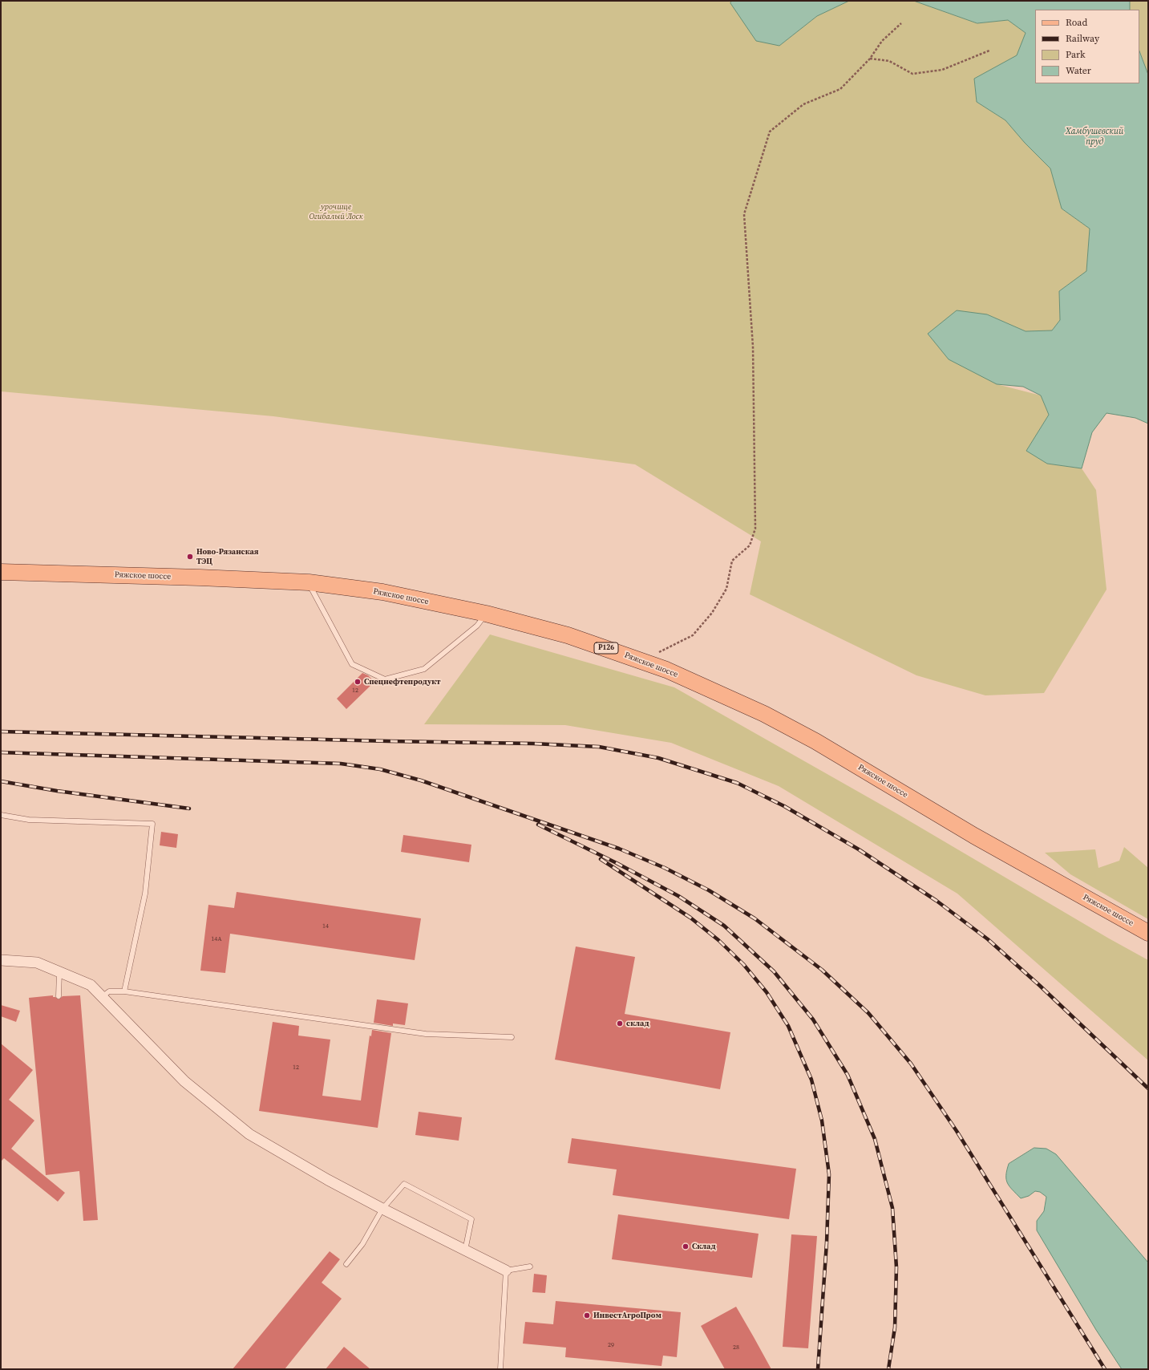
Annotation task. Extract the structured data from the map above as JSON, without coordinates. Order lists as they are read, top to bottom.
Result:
{
  "streets": {
    "main road": ["Ряжское шоссе", "Р126"]
  },
  "water": ["Хамбушевский пруд"],
  "parks": ["урочище Огибалый Лоск"],
  "places": [
    "Ново-Рязанская ТЭЦ",
    "Спецнефтепродукт",
    "склад",
    "Склад",
    "ИнвестАгроПром"
  ],
  "house_numbers": [
    "12",
    "14",
    "14А",
    "12",
    "29",
    "28"
  ],
  "legend": [
    "Road",
    "Railway",
    "Park",
    "Water"
  ]
}
